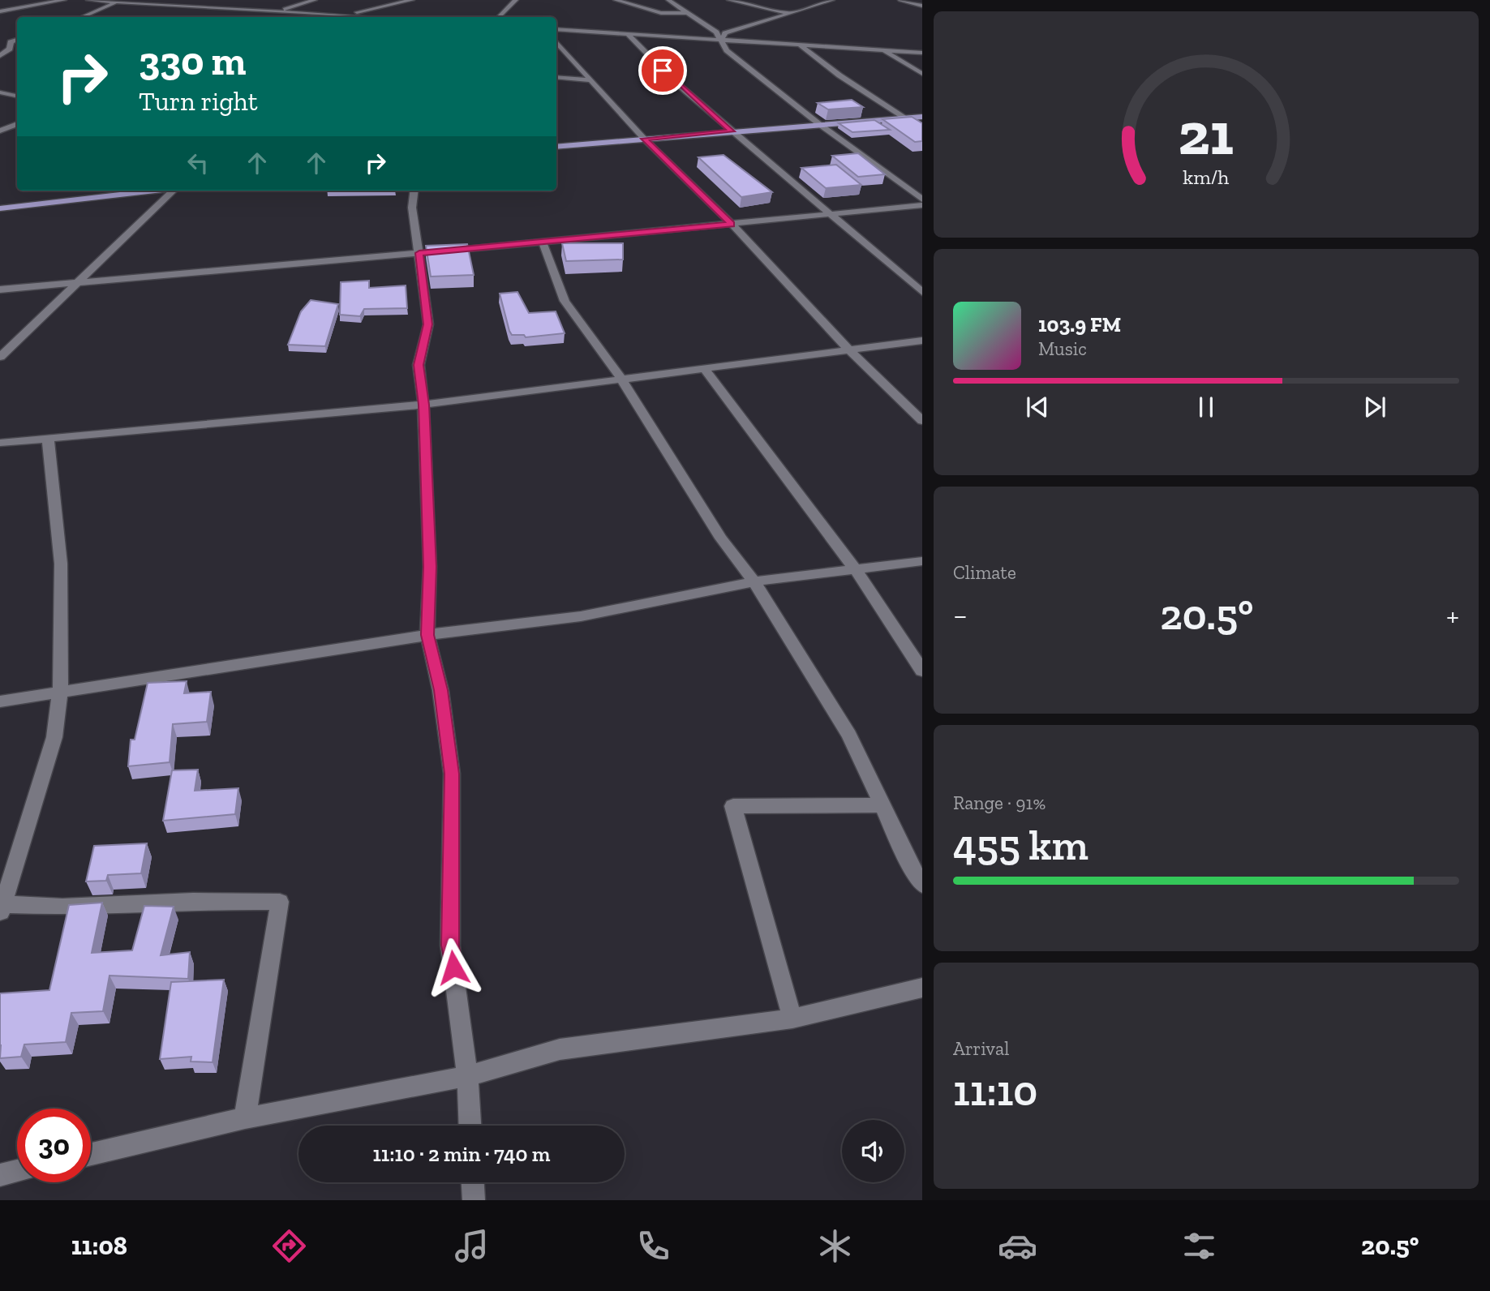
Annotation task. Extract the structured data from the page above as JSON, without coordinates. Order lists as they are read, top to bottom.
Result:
{
  "page": {
    "turn": ["330 m", "Turn right"],
    "song": ["103.9 FM", "Music"],
    "tile": [
      "Climate",
      ["Range · 91%", "455 km"],
      ["Arrival", "11:10"]
    ],
    "heat": ["−", "20.5°", "+"],
    "limit": "30",
    "trip": "11:10 · 2 min · 740 m",
    "tabs": ["11:08", "20.5°"],
    "gauge": ["21", "km/h"]
  }
}
